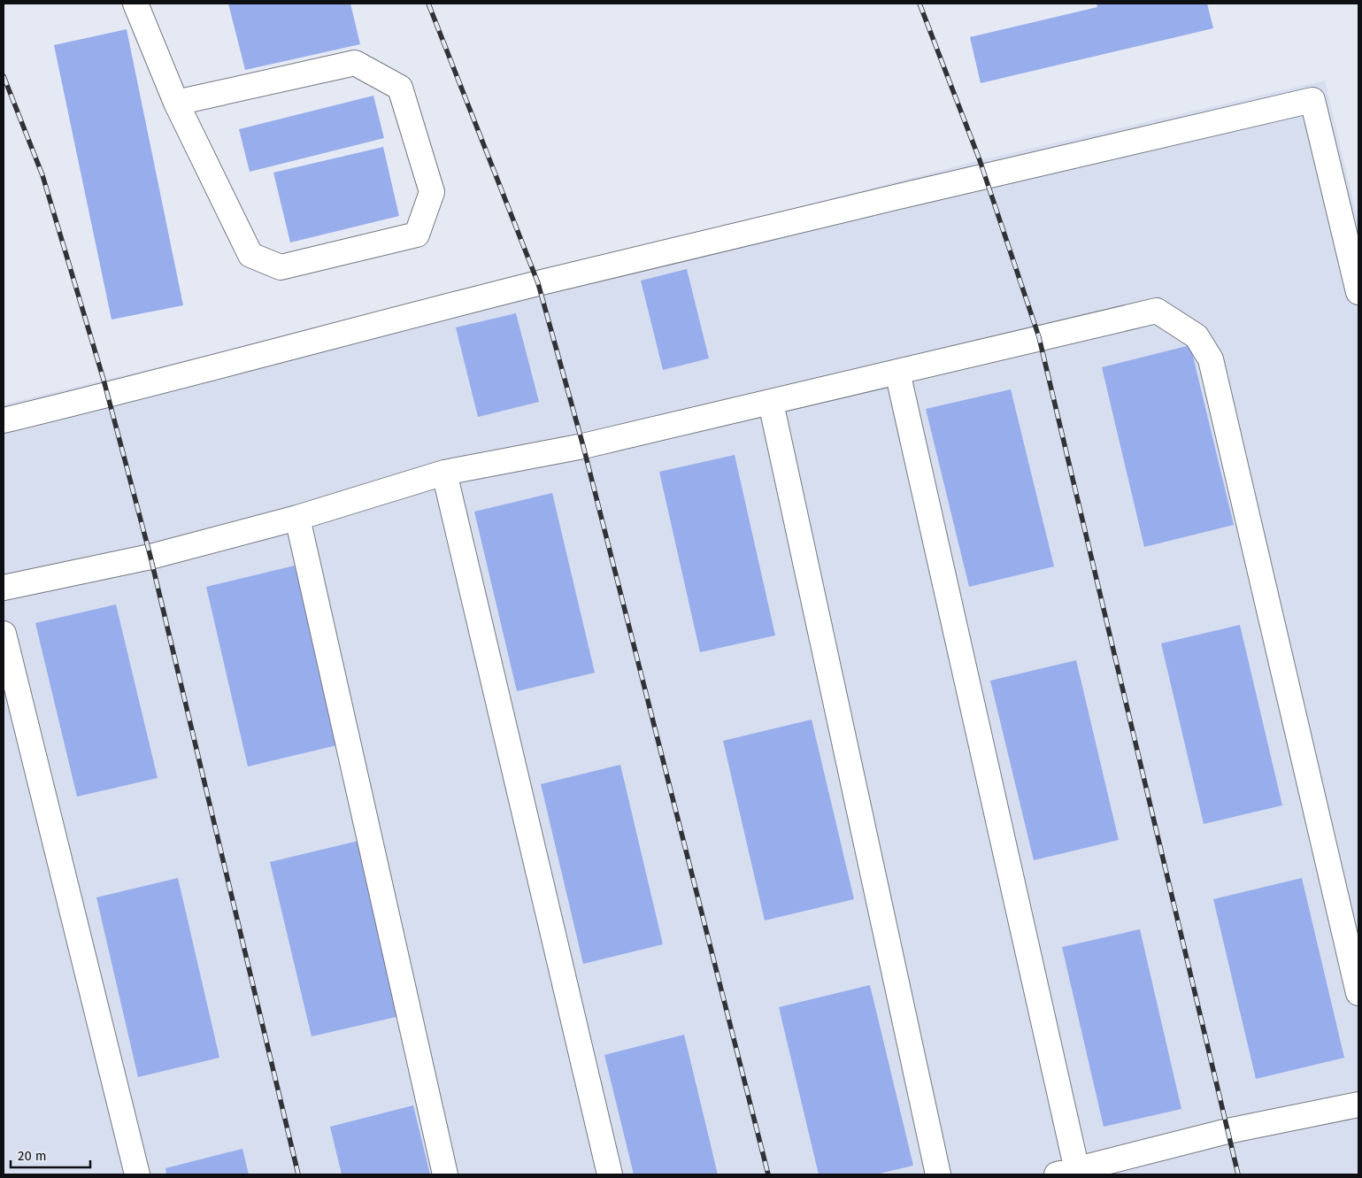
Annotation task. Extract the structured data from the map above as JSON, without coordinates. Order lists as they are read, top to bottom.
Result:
{
  "scale_bar": "20 m"
}
